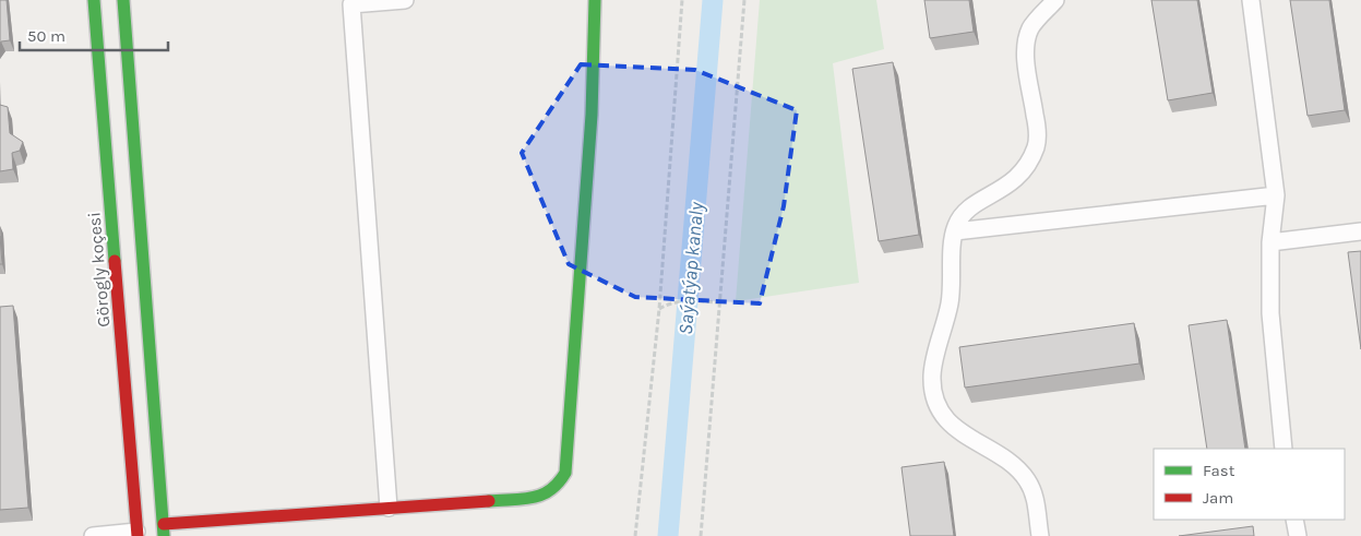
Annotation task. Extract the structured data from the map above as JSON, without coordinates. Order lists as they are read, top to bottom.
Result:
{
  "streets": {
    "street": ["Görogly koçesi"]
  },
  "water": ["Saýatýap kanaly"],
  "legend": ["Fast", "Jam"],
  "scale_bar": "50 m"
}
